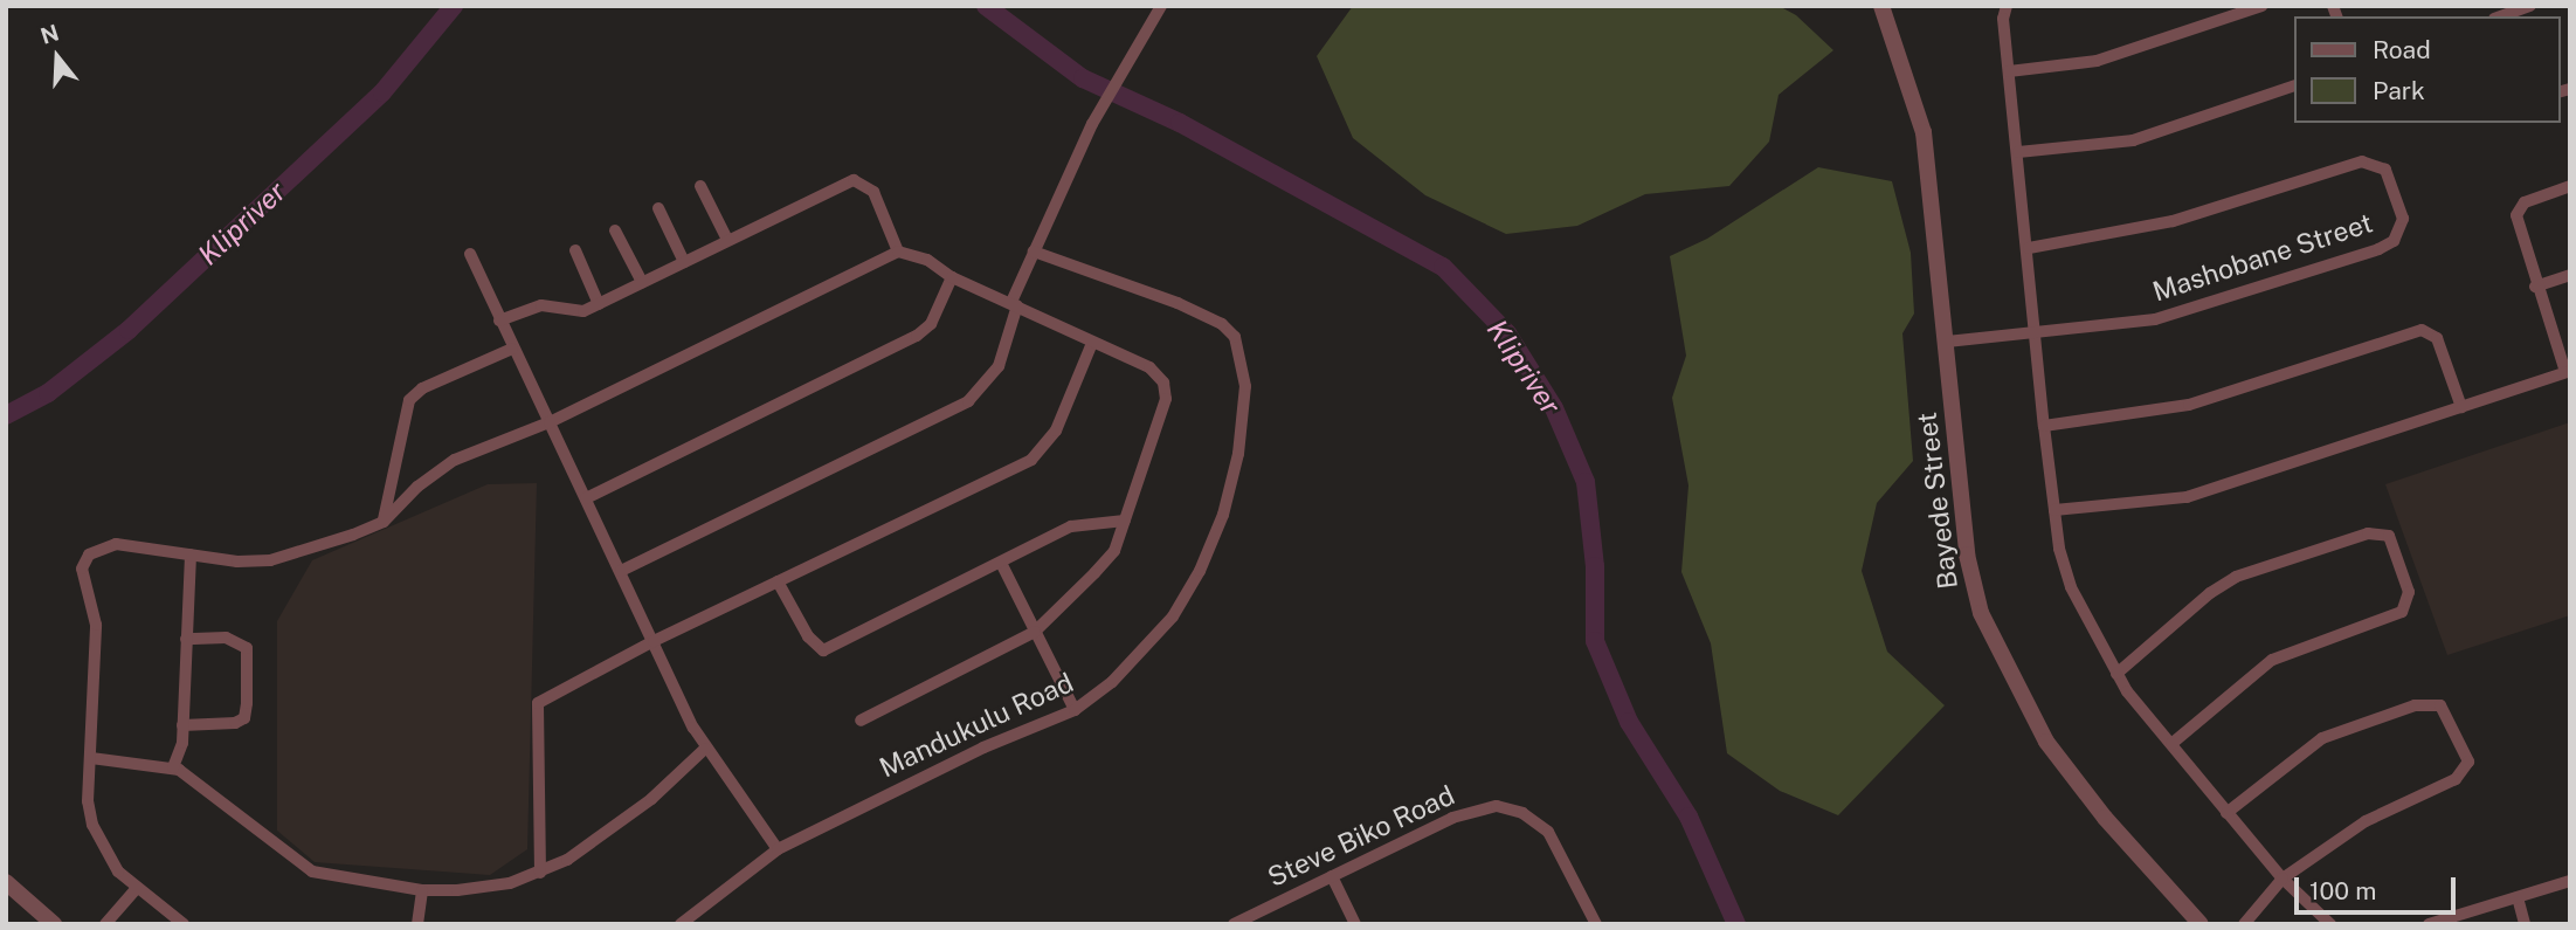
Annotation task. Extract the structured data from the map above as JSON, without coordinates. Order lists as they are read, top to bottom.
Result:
{
  "streets": {
    "street": [
      "Mashobane Street",
      "Bayede Street",
      "Mandukulu Road",
      "Steve Biko Road"
    ]
  },
  "crossings": [
    ["Mashobane Street", "Bayede Street"]
  ],
  "water": ["Klipriver"],
  "legend": ["Road", "Park"],
  "scale_bar": "100 m",
  "north": "top"
}
